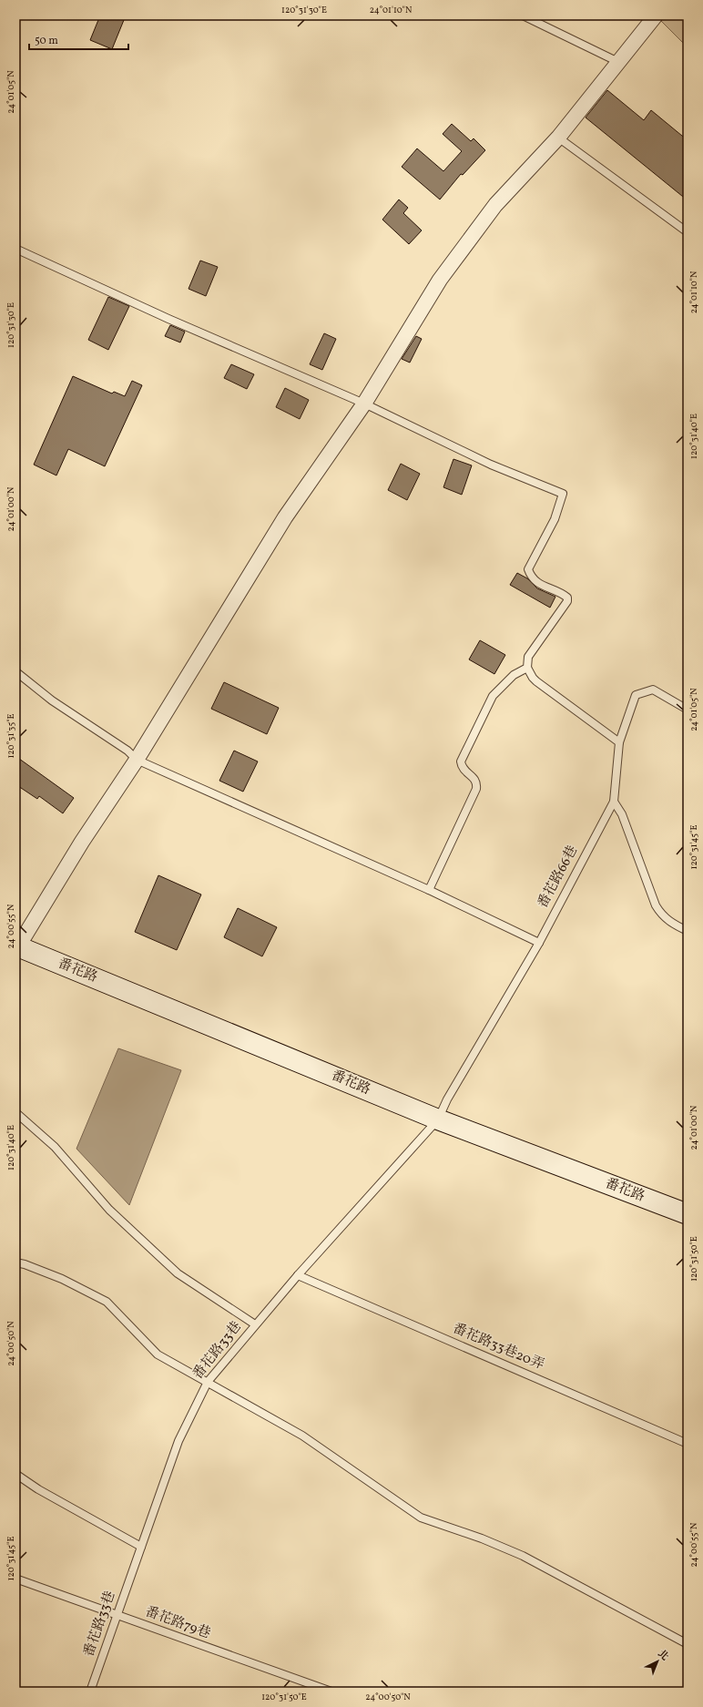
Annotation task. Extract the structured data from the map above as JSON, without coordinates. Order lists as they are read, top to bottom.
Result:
{
  "streets": {
    "main road": ["番花路"],
    "lane": [
      "番花路66巷",
      "番花路33巷20弄",
      "番花路33巷",
      "番花路79巷"
    ]
  },
  "crossings": [
    ["番花路66巷", "番花路"],
    ["番花路66巷", "番花路33巷"],
    ["番花路", "番花路33巷"],
    ["番花路33巷20弄", "番花路33巷"],
    ["番花路33巷", "番花路79巷"]
  ],
  "scale_bar": "50 m",
  "north": "top right",
  "coordinates": [
    "120°31'30\"E",
    "24°01'10\"N",
    "24°01'05\"N",
    "120°31'40\"E",
    "24°01'00\"N",
    "120°31'35\"E",
    "120°31'45\"E",
    "24°00'55\"N",
    "120°31'50\"E",
    "24°00'50\"N"
  ]
}
